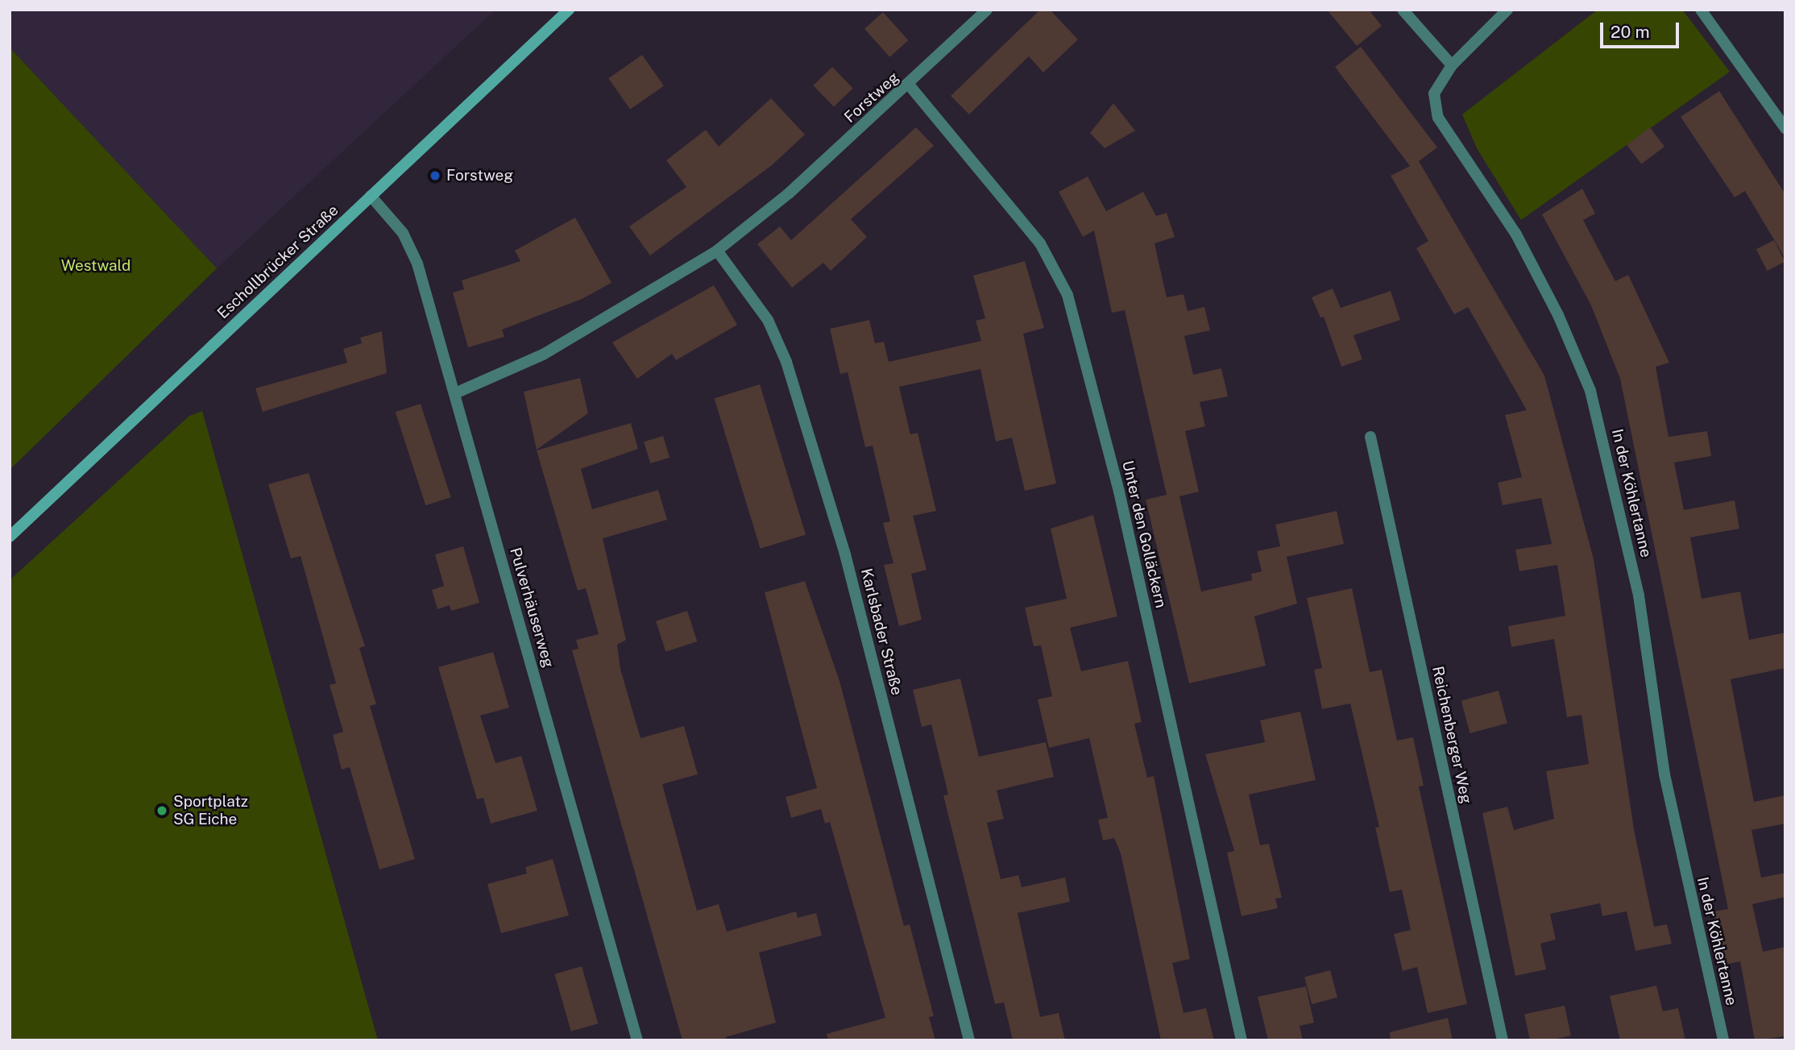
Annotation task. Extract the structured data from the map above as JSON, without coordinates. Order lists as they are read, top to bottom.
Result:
{
  "streets": {
    "main road": ["Eschollbrücker Straße"],
    "street": [
      "Forstweg",
      "In der Köhlertanne",
      "Unter den Golläckern",
      "Pulverhäuserweg",
      "Karlsbader Straße",
      "Reichenberger Weg"
    ]
  },
  "crossings": [
    ["Forstweg", "Unter den Golläckern"],
    ["Forstweg", "Pulverhäuserweg"],
    ["Forstweg", "Karlsbader Straße"],
    ["Eschollbrücker Straße", "Pulverhäuserweg"]
  ],
  "parks": ["Westwald"],
  "places": ["Forstweg", "Sportplatz SG Eiche"],
  "scale_bar": "20 m"
}
